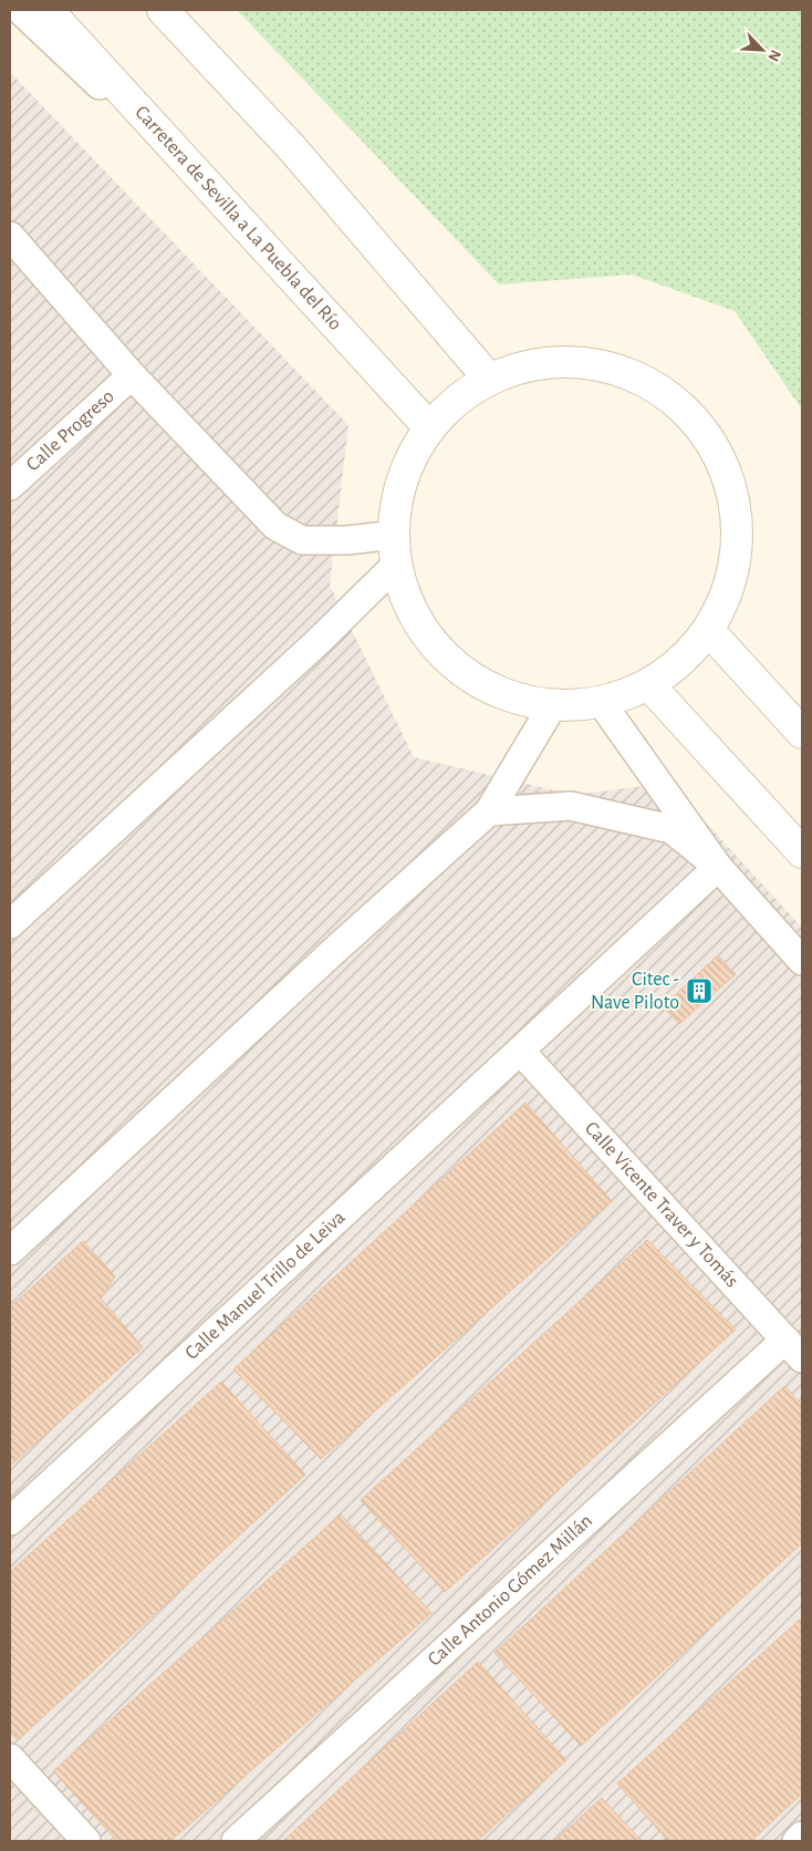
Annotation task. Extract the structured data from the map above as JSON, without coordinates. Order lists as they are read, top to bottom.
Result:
{
  "streets": {
    "main road": ["Carretera de Sevilla a La Puebla del Río"],
    "street": [
      "Calle Progreso",
      "Calle Vicente Traver y Tomás",
      "Calle Manuel Trillo de Leiva",
      "Calle Antonio Gómez Millán"
    ]
  },
  "crossings": [
    ["Calle Vicente Traver y Tomás", "Calle Manuel Trillo de Leiva"],
    ["Calle Vicente Traver y Tomás", "Calle Antonio Gómez Millán"]
  ],
  "places": {
    "building": ["Citec - Nave Piloto"]
  },
  "north": "bottom right"
}
